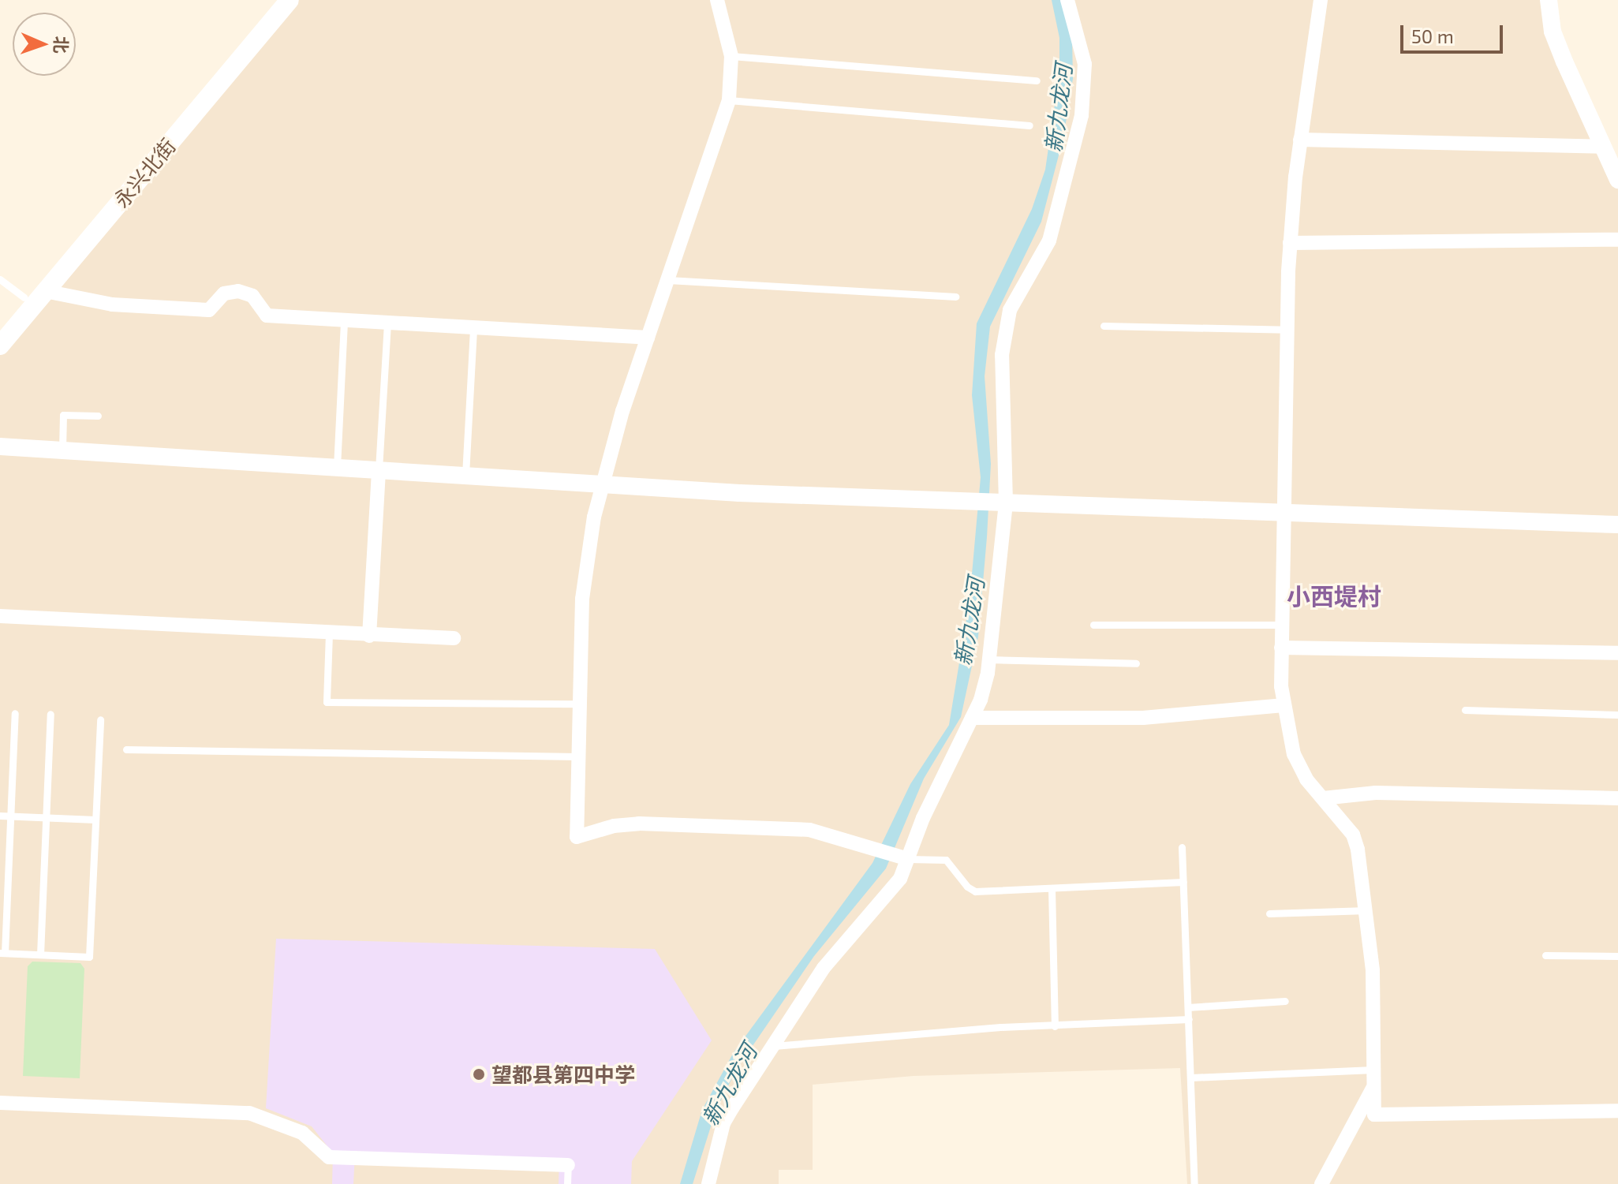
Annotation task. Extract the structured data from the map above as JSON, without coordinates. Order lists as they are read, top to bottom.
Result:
{
  "streets": {
    "main road": ["永兴北街"]
  },
  "districts": ["小西堤村"],
  "water": ["新九龙河"],
  "places": ["望都县第四中学"],
  "scale_bar": "50 m",
  "north": "right"
}
